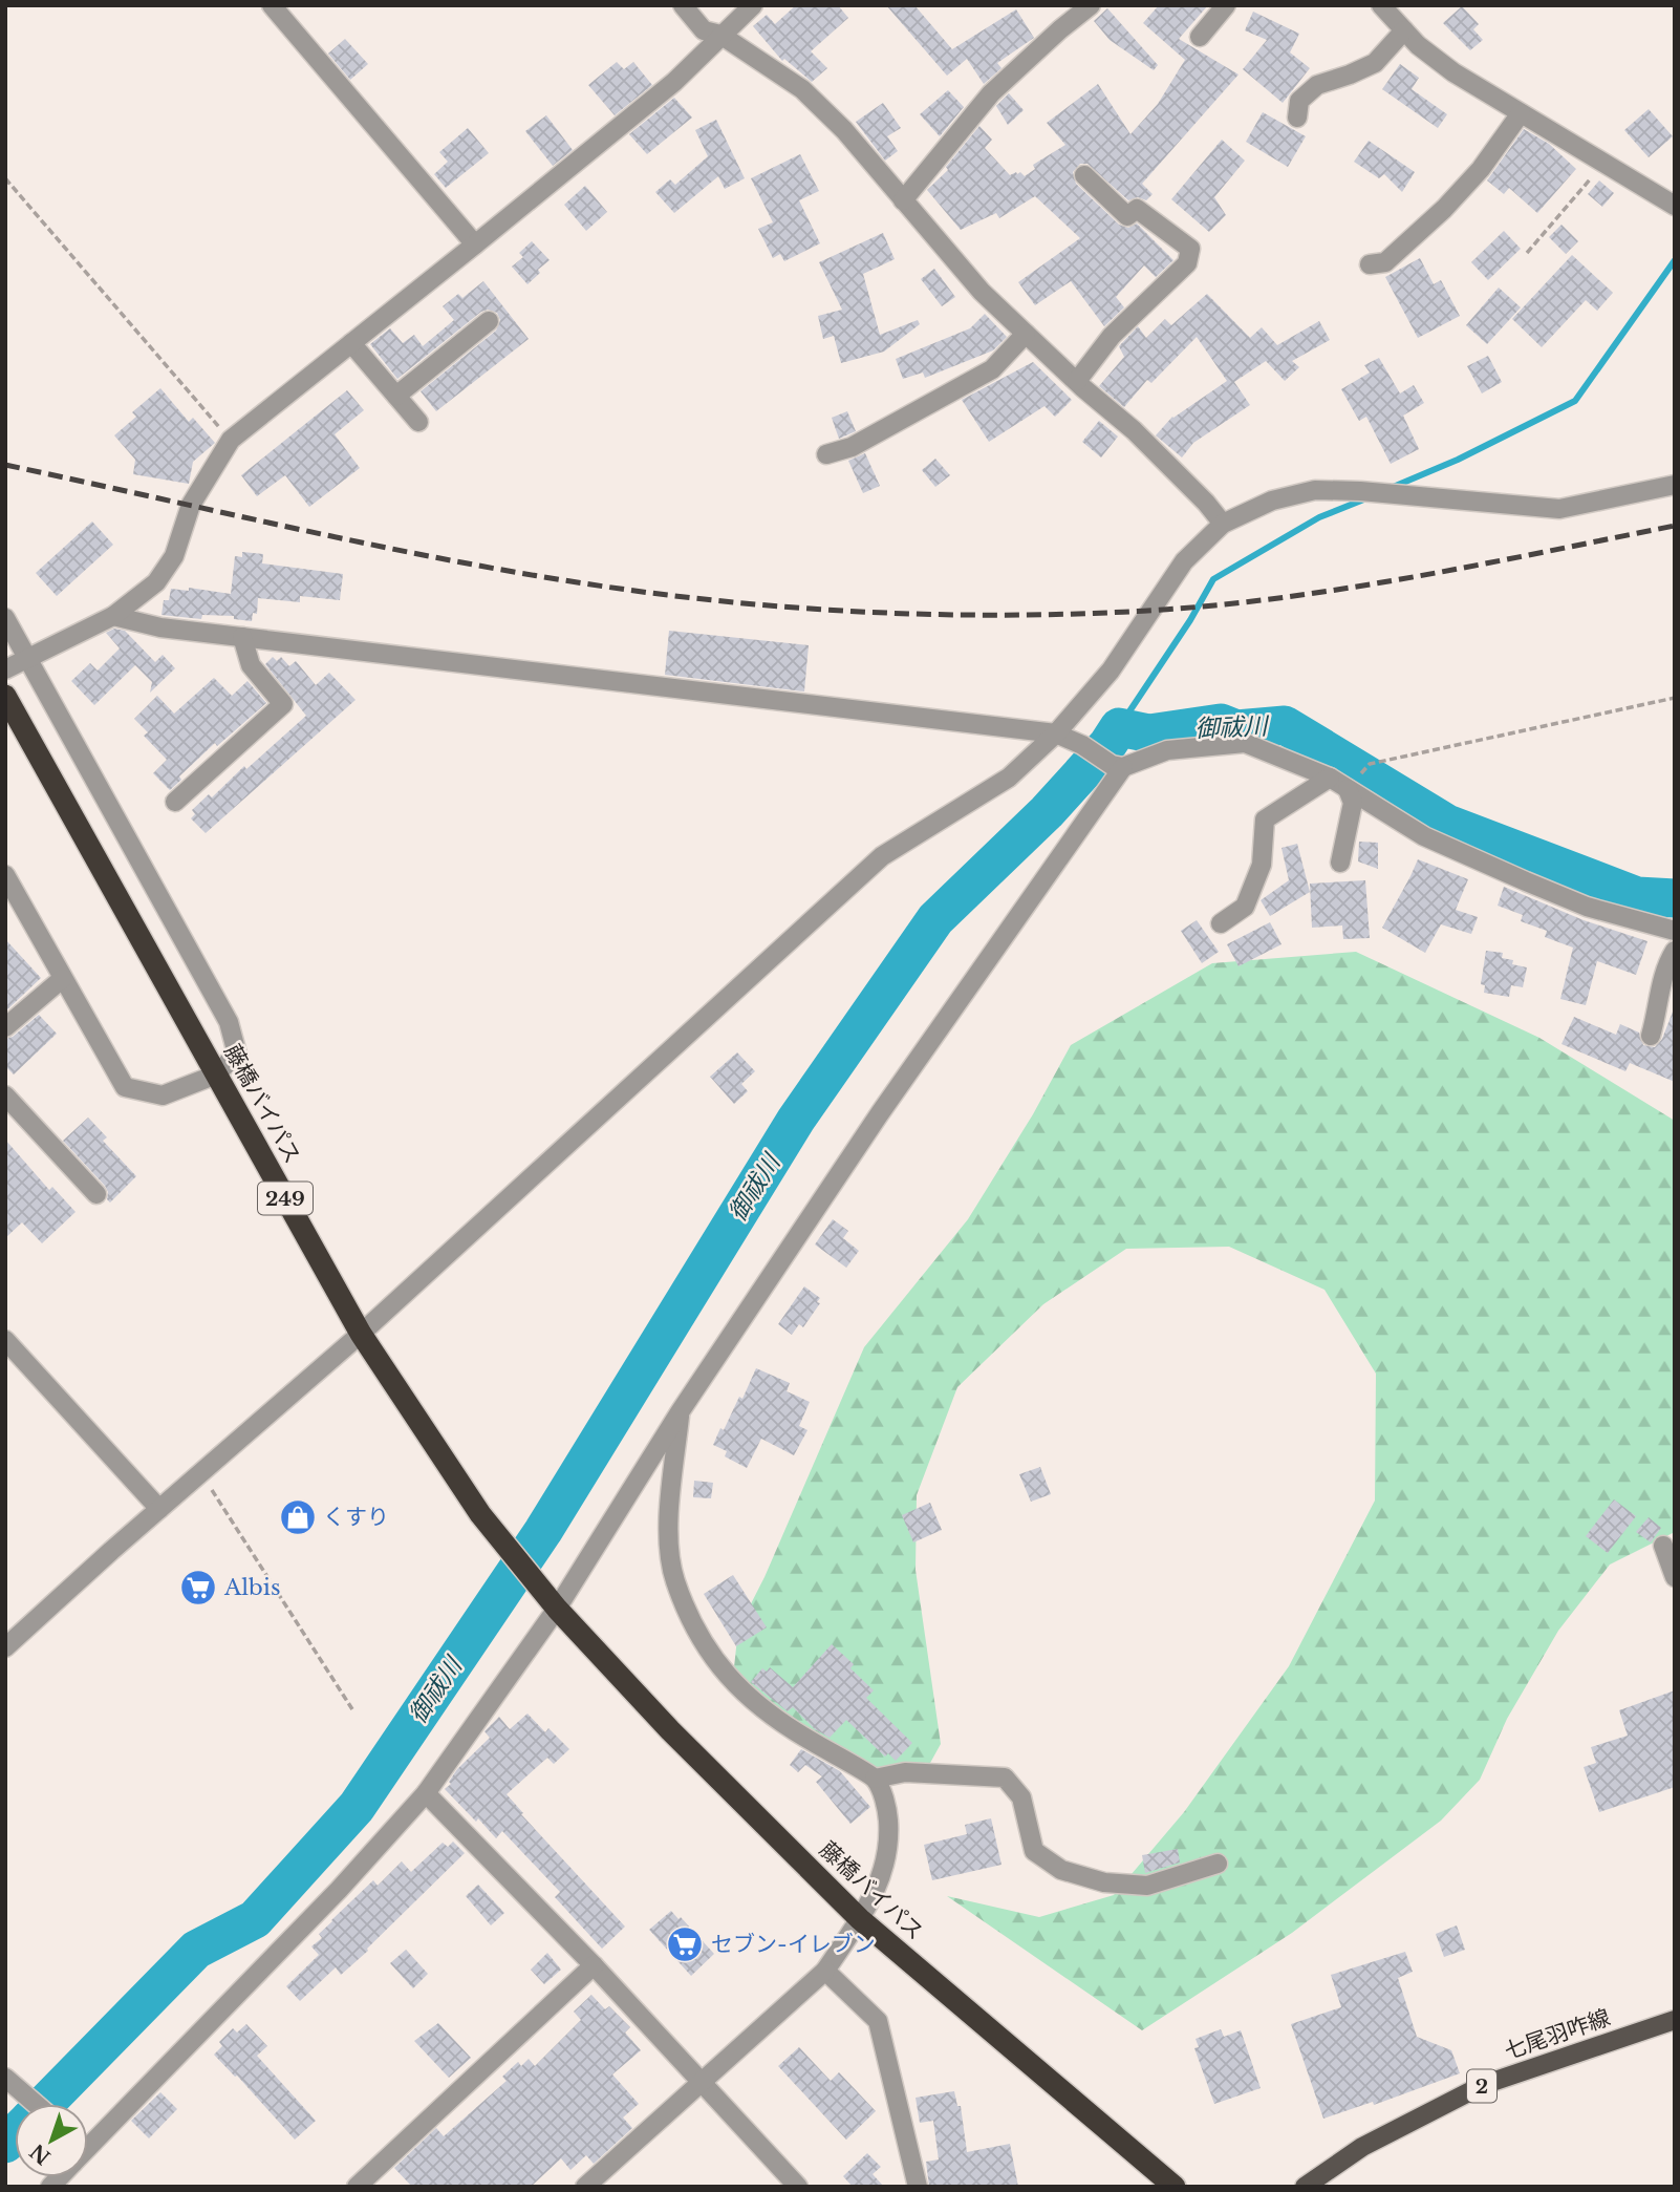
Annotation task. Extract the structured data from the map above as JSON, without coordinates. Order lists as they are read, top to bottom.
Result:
{
  "streets": {
    "highway": ["藤橋バイパス", "249"],
    "main road": ["七尾羽咋線", "2"]
  },
  "water": ["御祓川"],
  "places": {
    "shop": ["くすり"],
    "supermarket": ["Albis", "セブン-イレブン"]
  },
  "north": "bottom left"
}
